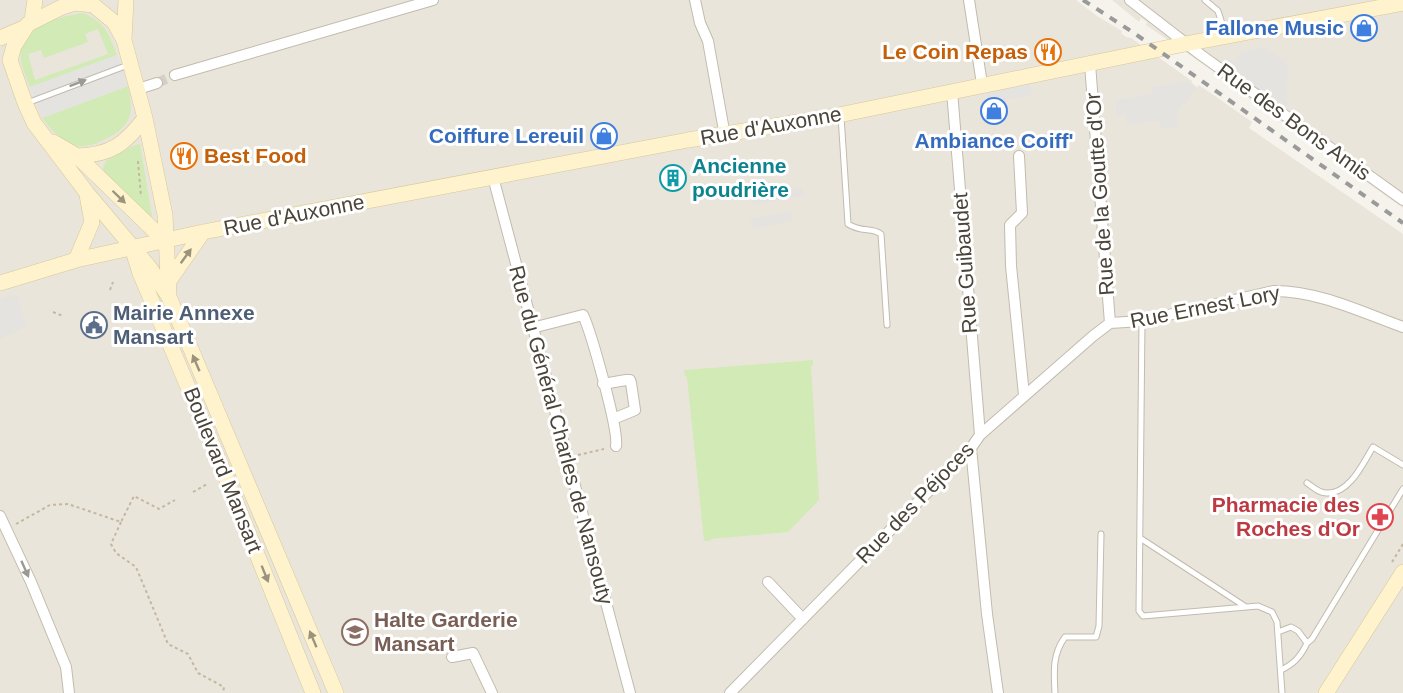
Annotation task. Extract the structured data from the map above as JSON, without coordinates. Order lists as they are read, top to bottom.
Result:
{
  "streets": {
    "main road": ["Rue d'Auxonne", "Boulevard Mansart"],
    "street": [
      "Rue des Bons Amis",
      "Rue de la Goutte d'Or",
      "Rue Guibaudet",
      "Rue Ernest Lory",
      "Rue du Général Charles de Nansouty",
      "Rue des Péjoces"
    ]
  },
  "crossings": [
    ["Rue des Bons Amis", "Rue d'Auxonne"],
    ["Rue d'Auxonne", "Rue de la Goutte d'Or"],
    ["Rue d'Auxonne", "Rue Guibaudet"],
    ["Rue d'Auxonne", "Rue du Général Charles de Nansouty"],
    ["Rue d'Auxonne", "Boulevard Mansart"],
    ["Rue de la Goutte d'Or", "Rue Ernest Lory"],
    ["Rue de la Goutte d'Or", "Rue des Péjoces"],
    ["Rue Guibaudet", "Rue des Péjoces"],
    ["Rue Ernest Lory", "Rue des Péjoces"]
  ],
  "places": {
    "shop": ["Fallone Music", "Ambiance Coiff'", "Coiffure Lereuil"],
    "restaurant": ["Le Coin Repas", "Best Food"],
    "building": ["Ancienne poudrière"],
    "public building": ["Mairie Annexe Mansart"],
    "pharmacy": ["Pharmacie des Roches d'Or"],
    "school or university": ["Halte Garderie Mansart"]
  }
}
